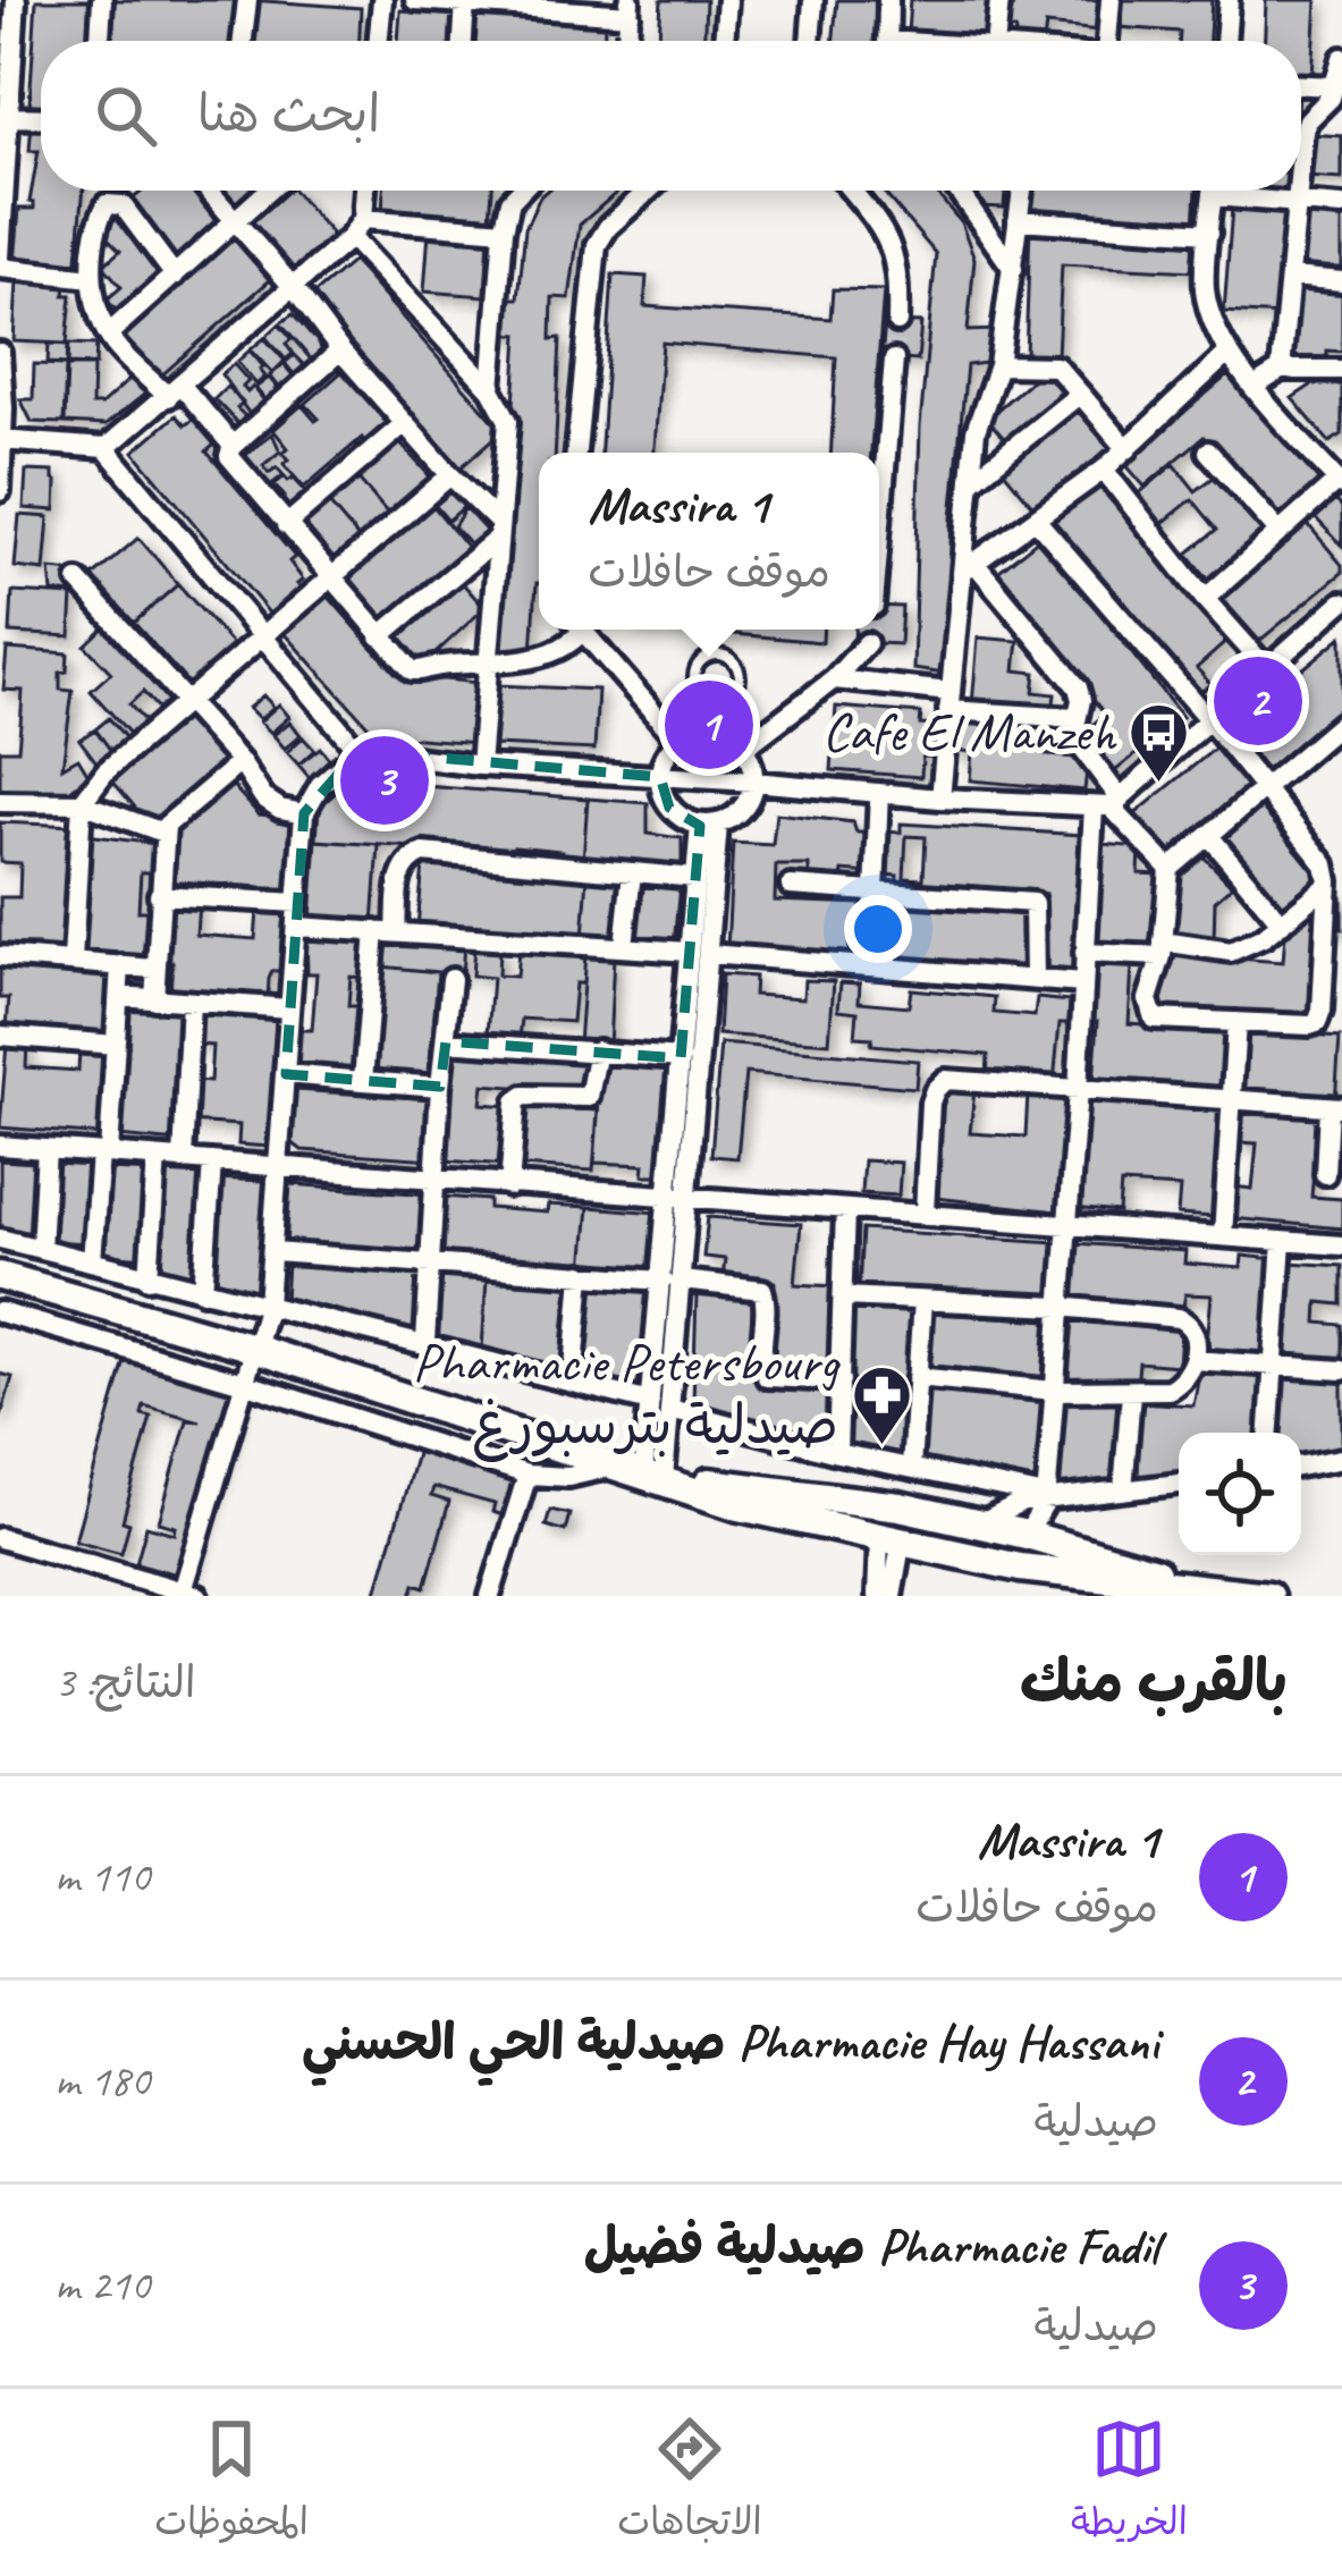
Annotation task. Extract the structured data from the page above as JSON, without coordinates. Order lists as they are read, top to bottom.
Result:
{
  "places": {
    "bus stop": ["Cafe El Manzeh"],
    "pharmacy": ["Pharmacie Petersbourg صيدلية بترسبورغ"]
  },
  "page": {
    "search": "ابحث هنا",
    "popup": ["Massira 1", "موقف حافلات"],
    "pins": ["2", "1", "3"],
    "heading": ["بالقرب منك", "النتائج: 3"],
    "list": [
      {
        "mark": "1",
        "name": "Massira 1",
        "note": "موقف حافلات",
        "value": "110 m"
      },
      {
        "mark": "2",
        "name": "Pharmacie Hay Hassani صيدلية الحي الحسني",
        "note": "صيدلية",
        "value": "180 m"
      },
      {
        "mark": "3",
        "name": "Pharmacie Fadil صيدلية فضيل",
        "note": "صيدلية",
        "value": "210 m"
      }
    ],
    "nav": ["الخريطة", "الاتجاهات", "المحفوظات"]
  }
}
